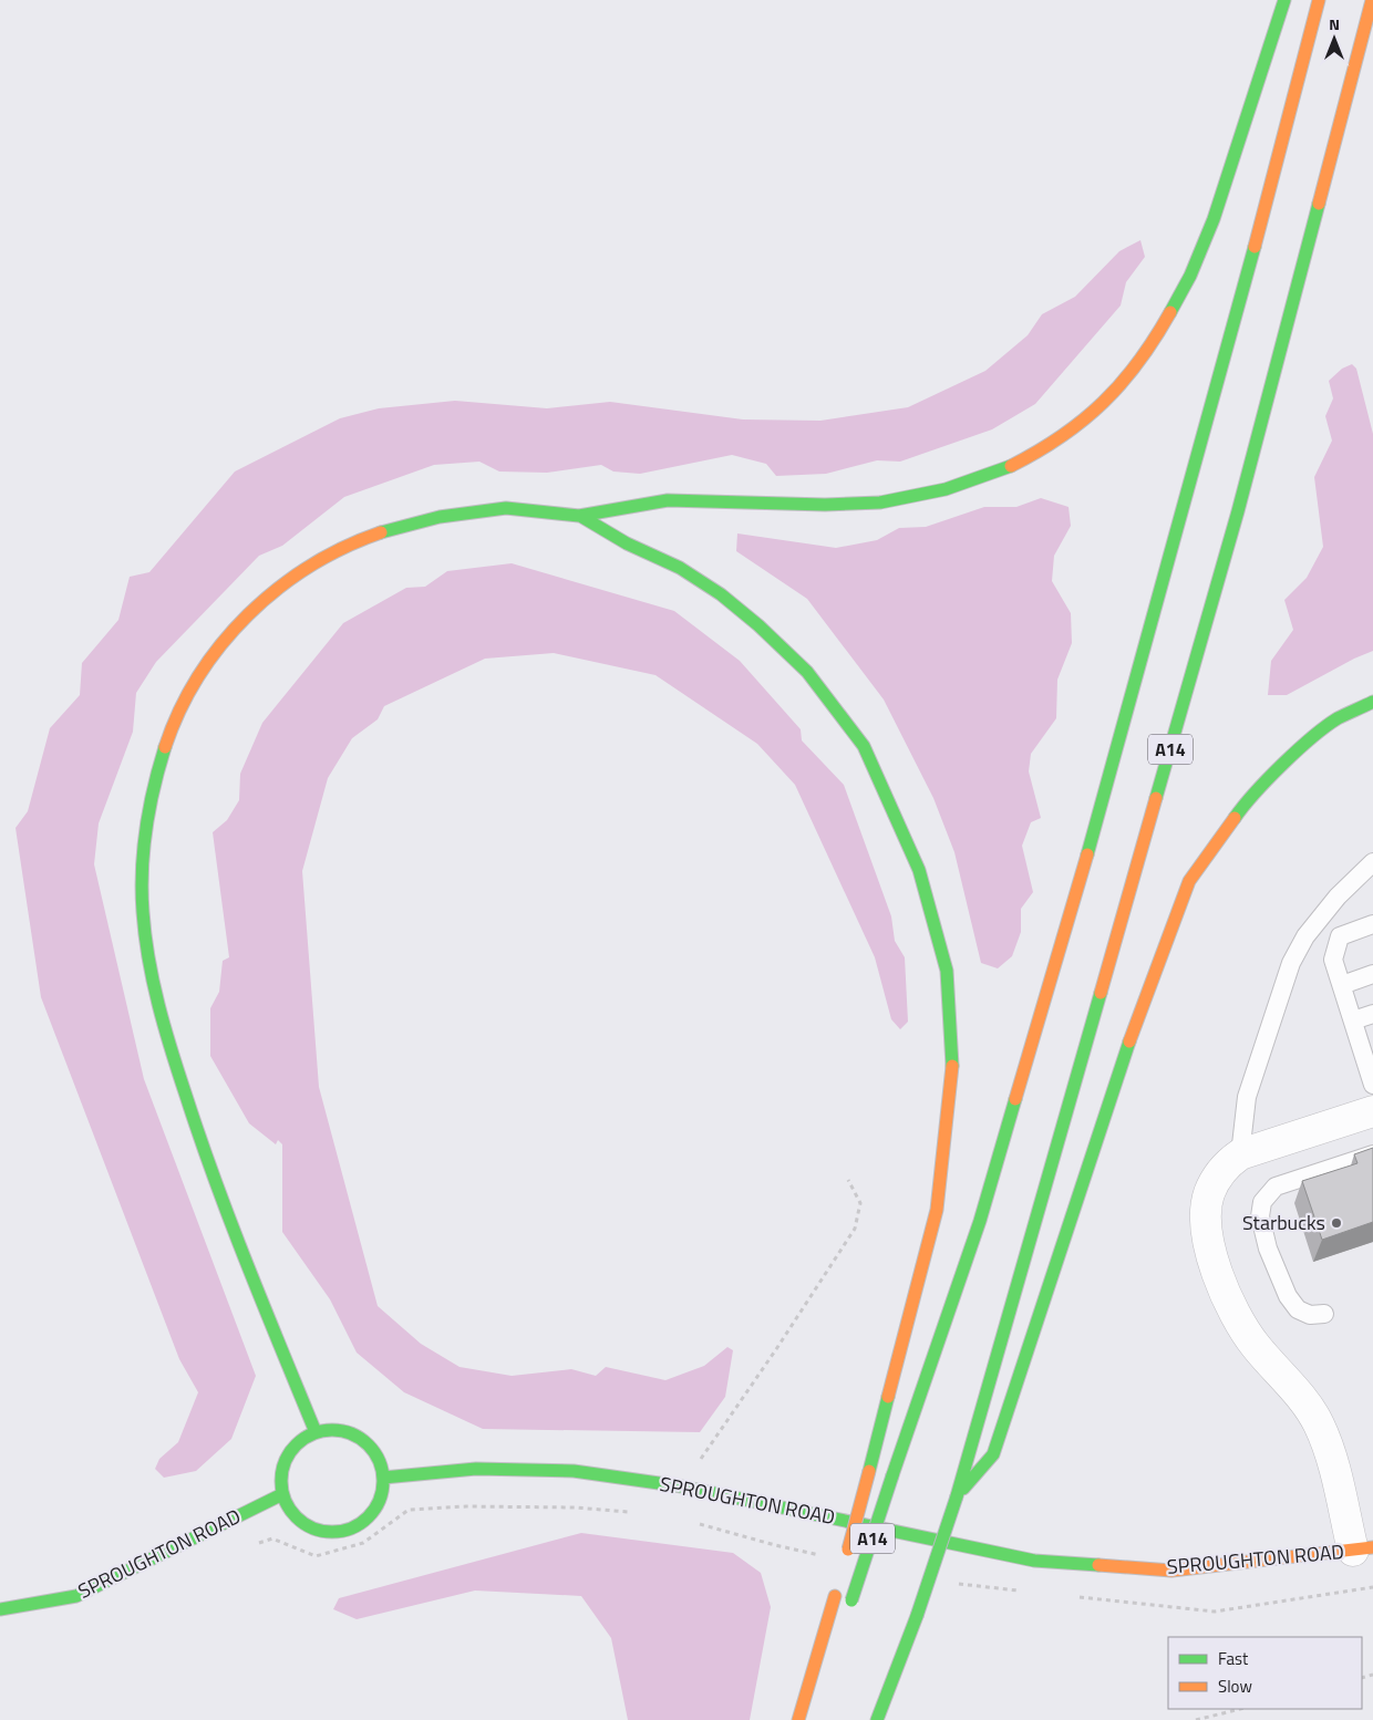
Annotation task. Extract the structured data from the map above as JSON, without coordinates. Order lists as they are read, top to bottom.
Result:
{
  "streets": {
    "main road": ["A14", "SPROUGHTON ROAD"]
  },
  "places": ["Starbucks"],
  "legend": ["Fast", "Slow"],
  "north": "top"
}
